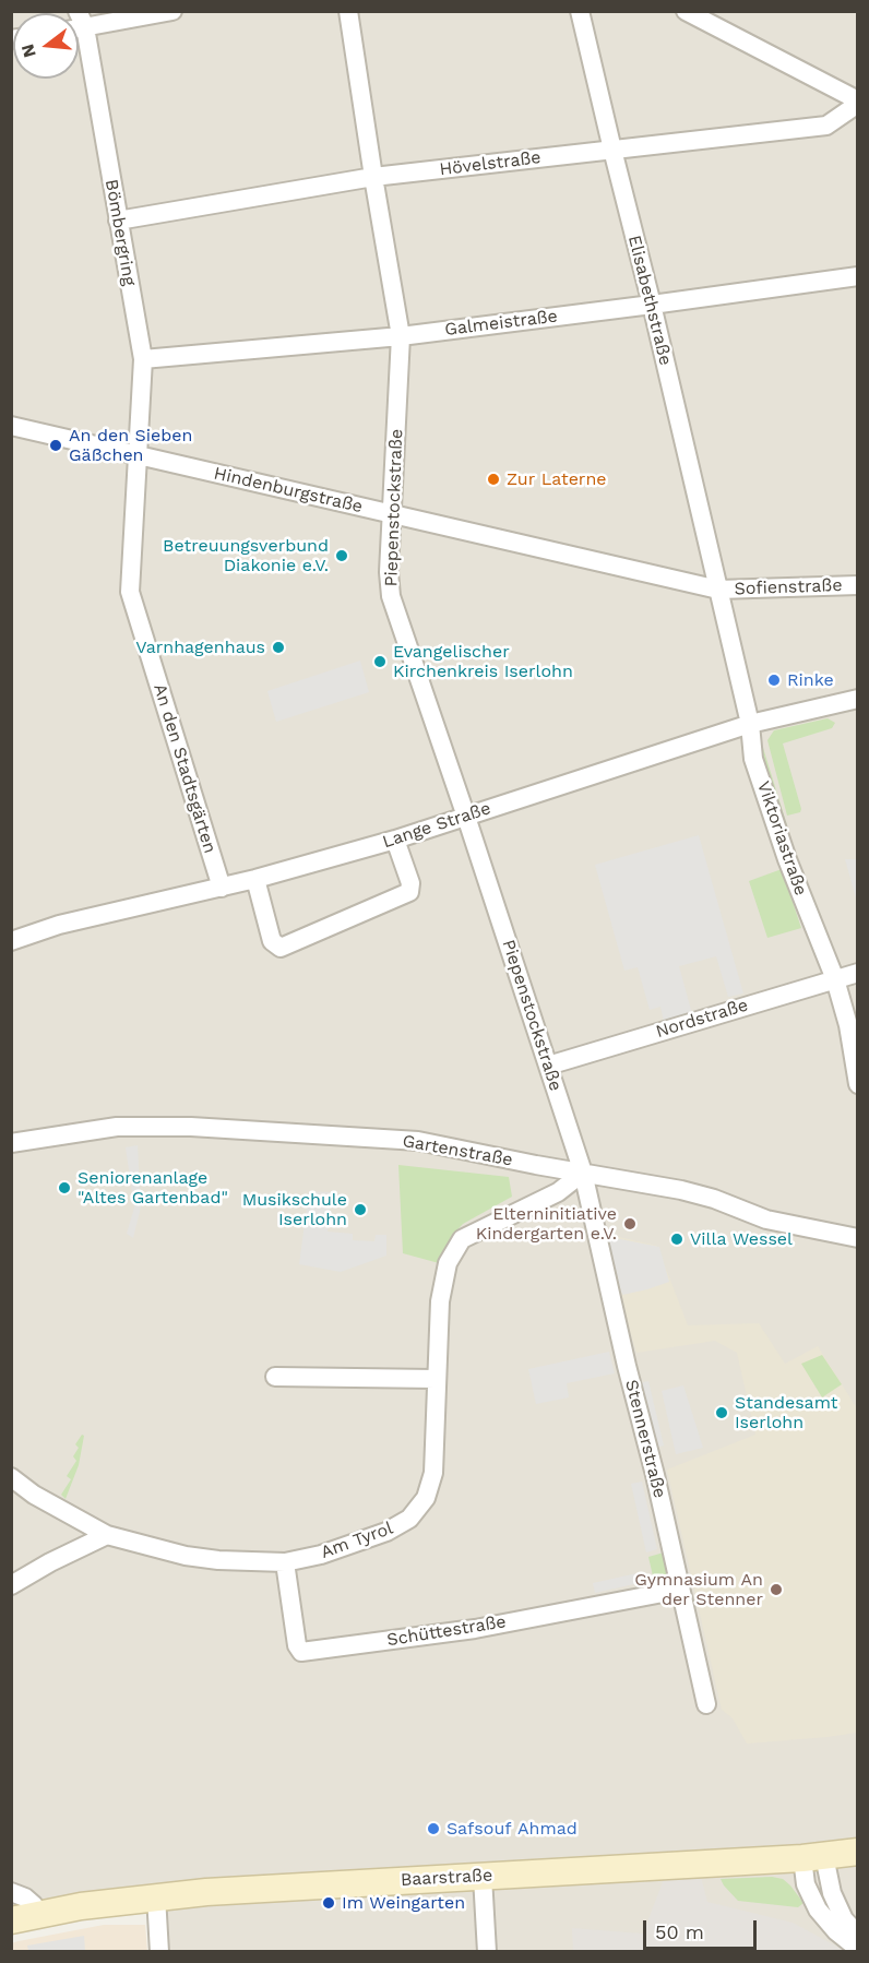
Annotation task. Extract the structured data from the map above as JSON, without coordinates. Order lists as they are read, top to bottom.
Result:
{
  "streets": {
    "main road": ["Baarstraße"],
    "street": [
      "Hövelstraße",
      "Bömbergring",
      "Elisabethstraße",
      "Galmeistraße",
      "Hindenburgstraße",
      "Piepenstockstraße",
      "Sofienstraße",
      "An den Stadtsgärten",
      "Lange Straße",
      "Viktoriastraße",
      "Nordstraße",
      "Gartenstraße",
      "Stennerstraße",
      "Am Tyrol",
      "Schüttestraße"
    ]
  },
  "crossings": [
    ["Hövelstraße", "Bömbergring"],
    ["Hövelstraße", "Elisabethstraße"],
    ["Hövelstraße", "Piepenstockstraße"],
    ["Bömbergring", "Galmeistraße"],
    ["Bömbergring", "Hindenburgstraße"],
    ["Bömbergring", "An den Stadtsgärten"],
    ["Elisabethstraße", "Galmeistraße"],
    ["Elisabethstraße", "Hindenburgstraße"],
    ["Elisabethstraße", "Sofienstraße"],
    ["Elisabethstraße", "Viktoriastraße"],
    ["Galmeistraße", "Piepenstockstraße"],
    ["Hindenburgstraße", "Piepenstockstraße"],
    ["Hindenburgstraße", "Sofienstraße"],
    ["Hindenburgstraße", "An den Stadtsgärten"],
    ["Hindenburgstraße", "Viktoriastraße"],
    ["Piepenstockstraße", "Lange Straße"],
    ["Piepenstockstraße", "Nordstraße"],
    ["Piepenstockstraße", "Gartenstraße"],
    ["Piepenstockstraße", "Stennerstraße"],
    ["Piepenstockstraße", "Am Tyrol"],
    ["Sofienstraße", "Viktoriastraße"],
    ["An den Stadtsgärten", "Lange Straße"],
    ["Lange Straße", "Viktoriastraße"],
    ["Viktoriastraße", "Nordstraße"],
    ["Gartenstraße", "Stennerstraße"],
    ["Gartenstraße", "Am Tyrol"],
    ["Stennerstraße", "Am Tyrol"],
    ["Stennerstraße", "Schüttestraße"],
    ["Am Tyrol", "Schüttestraße"]
  ],
  "places": [
    "An den Sieben Gäßchen",
    "Zur Laterne",
    "Betreuungsverbund Diakonie e.V.",
    "Varnhagenhaus",
    "Evangelischer Kirchenkreis Iserlohn",
    "Rinke",
    "Seniorenanlage \"Altes Gartenbad\"",
    "Musikschule Iserlohn",
    "Elterninitiative Kindergarten e.V.",
    "Villa Wessel",
    "Standesamt Iserlohn",
    "Gymnasium An der Stenner",
    "Safsouf Ahmad",
    "Im Weingarten"
  ],
  "scale_bar": "50 m",
  "north": "left"
}
